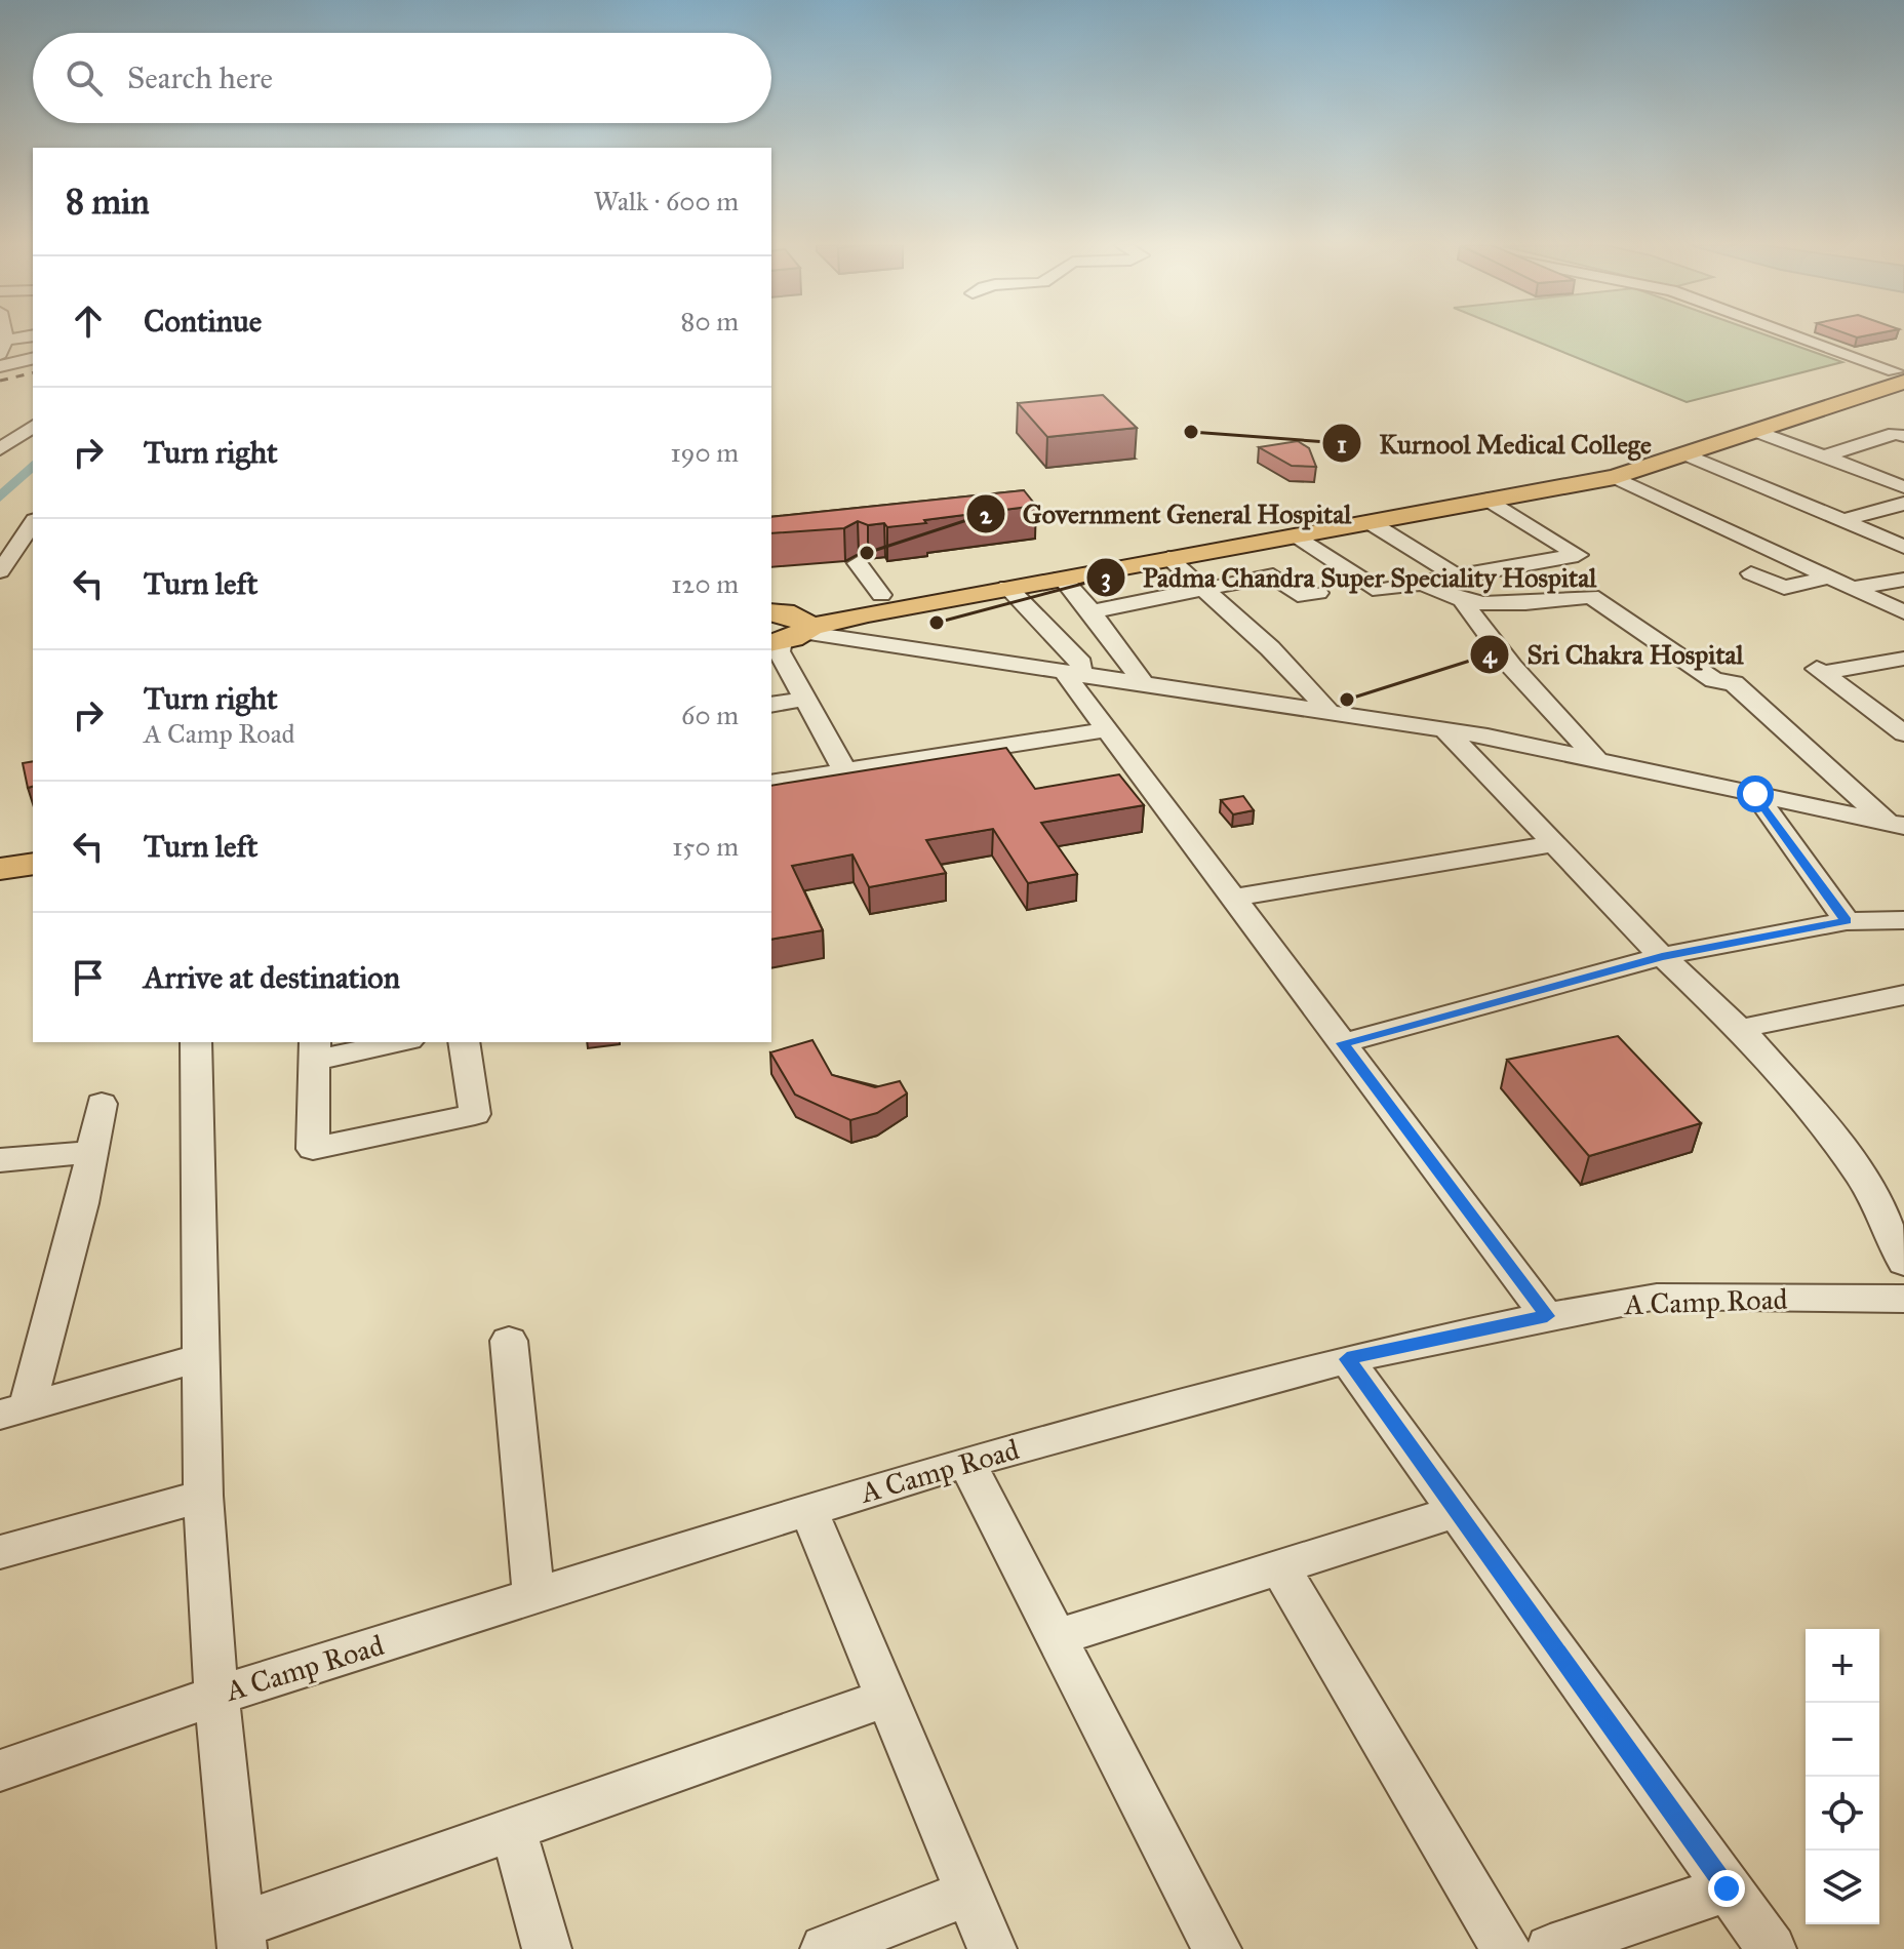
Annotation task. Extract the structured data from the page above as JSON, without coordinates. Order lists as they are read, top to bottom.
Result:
{
  "streets": {
    "street": ["A Camp Road"]
  },
  "places": [
    "Kurnool Medical College",
    "Government General Hospital",
    "Padma Chandra Super Speciality Hospital",
    "Sri Chakra Hospital"
  ],
  "page": {
    "search": "Search here",
    "heading": ["8 min", "Walk · 600 m"],
    "list": [
      ["Continue", "80 m"],
      ["Turn right", "190 m"],
      ["Turn left", "120 m"],
      ["Turn right", "A Camp Road", "60 m"],
      ["Turn left", "150 m"],
      "Arrive at destination"
    ],
    "map_buttons": ["+", "−"]
  }
}
